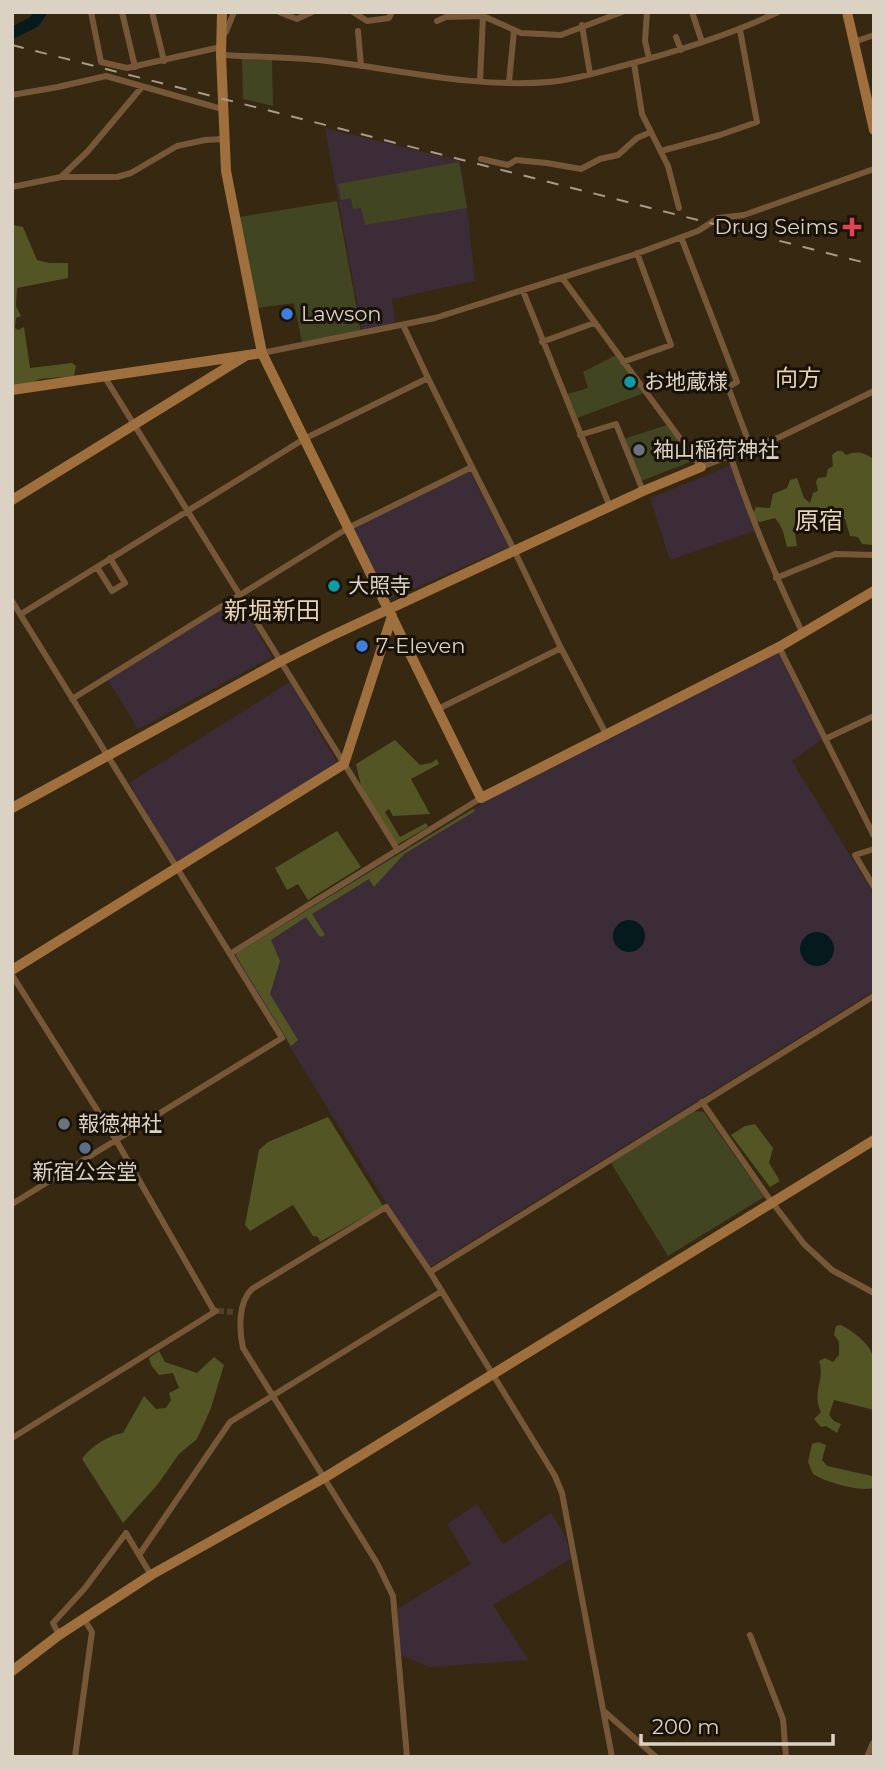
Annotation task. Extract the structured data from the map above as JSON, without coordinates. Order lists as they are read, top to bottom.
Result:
{
  "districts": ["向方", "原宿", "新堀新田"],
  "places": {
    "health": ["Drug Seims"],
    "other": [
      "Lawson",
      "お地蔵様",
      "袖山稲荷神社",
      "大照寺",
      "7-Eleven",
      "報徳神社",
      "新宿公会堂"
    ]
  },
  "scale_bar": "200 m"
}
